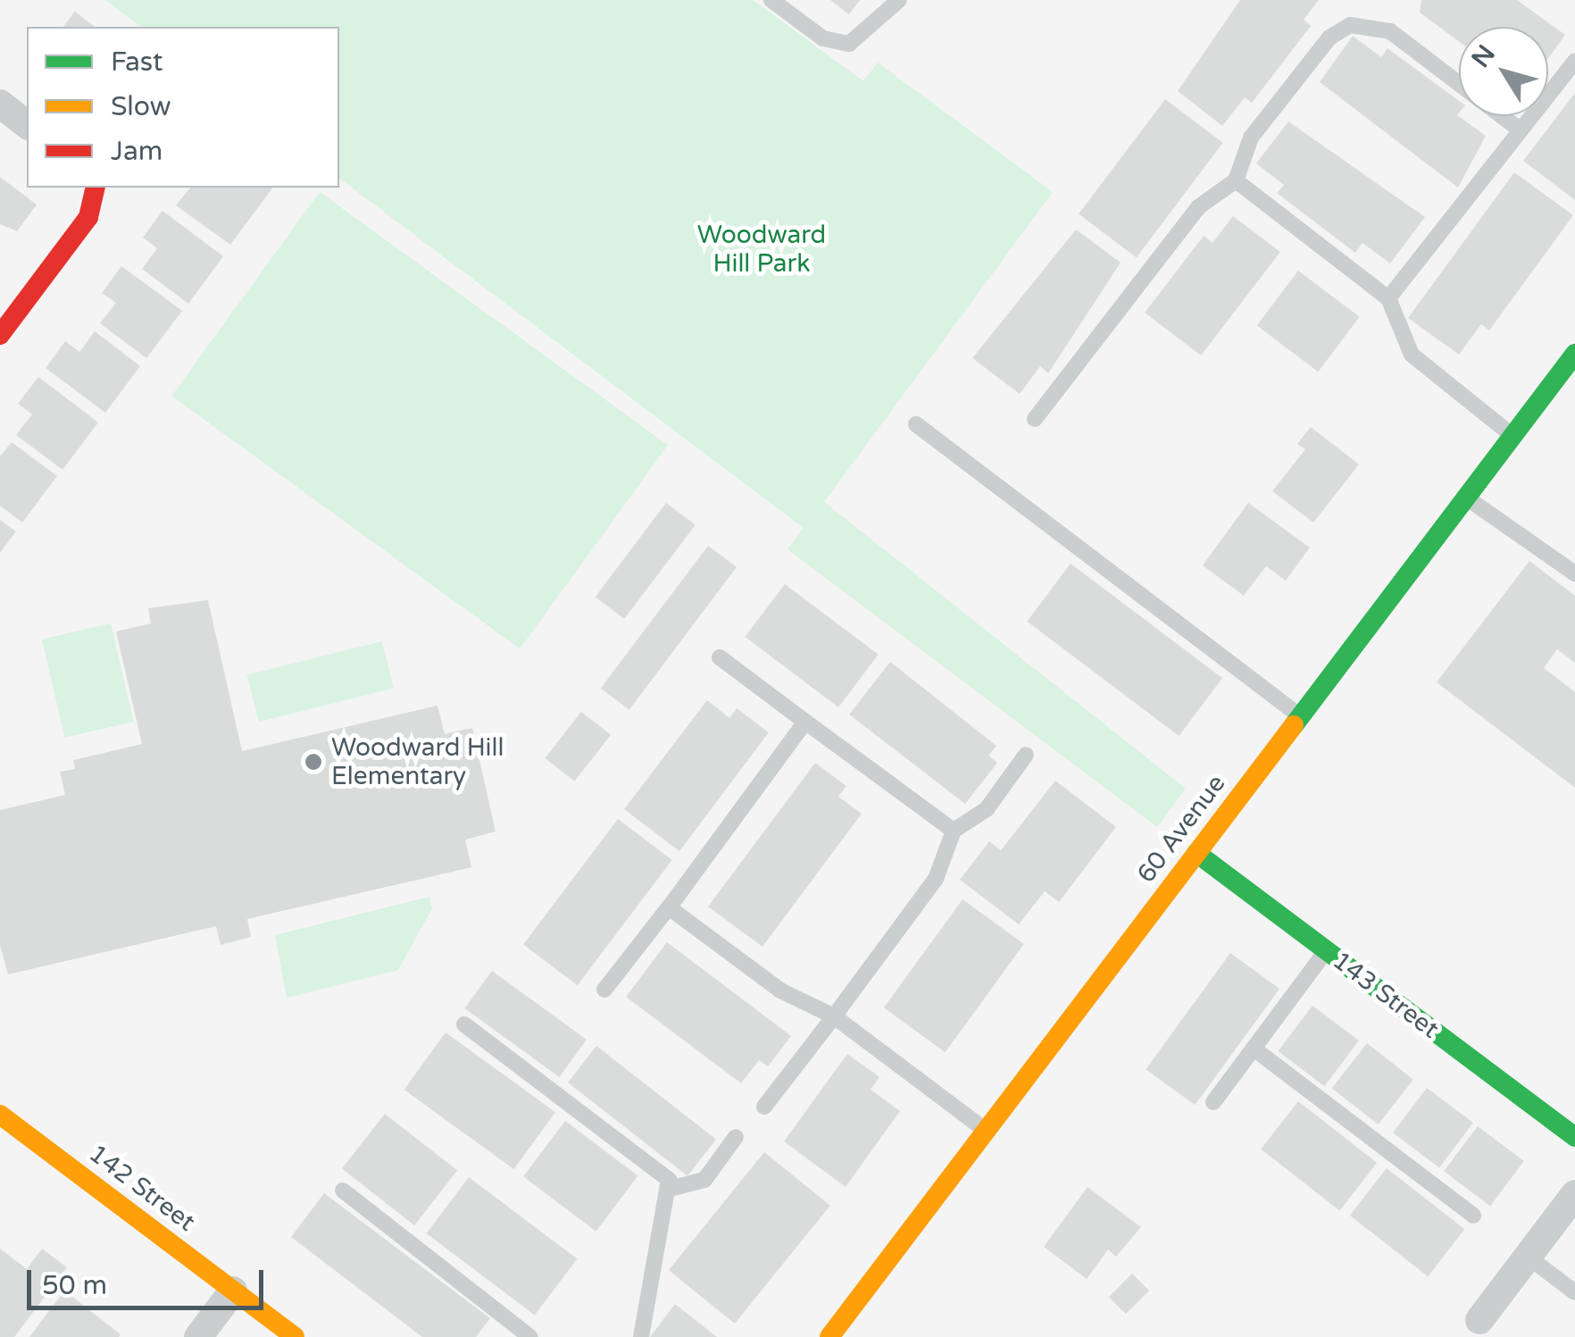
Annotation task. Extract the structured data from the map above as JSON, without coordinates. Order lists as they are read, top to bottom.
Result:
{
  "streets": {
    "street": ["60 Avenue", "143 Street", "142 Street"]
  },
  "crossings": [
    ["60 Avenue", "143 Street"]
  ],
  "parks": ["Woodward Hill Park"],
  "places": ["Woodward Hill Elementary"],
  "legend": ["Fast", "Slow", "Jam"],
  "scale_bar": "50 m",
  "north": "top left"
}
